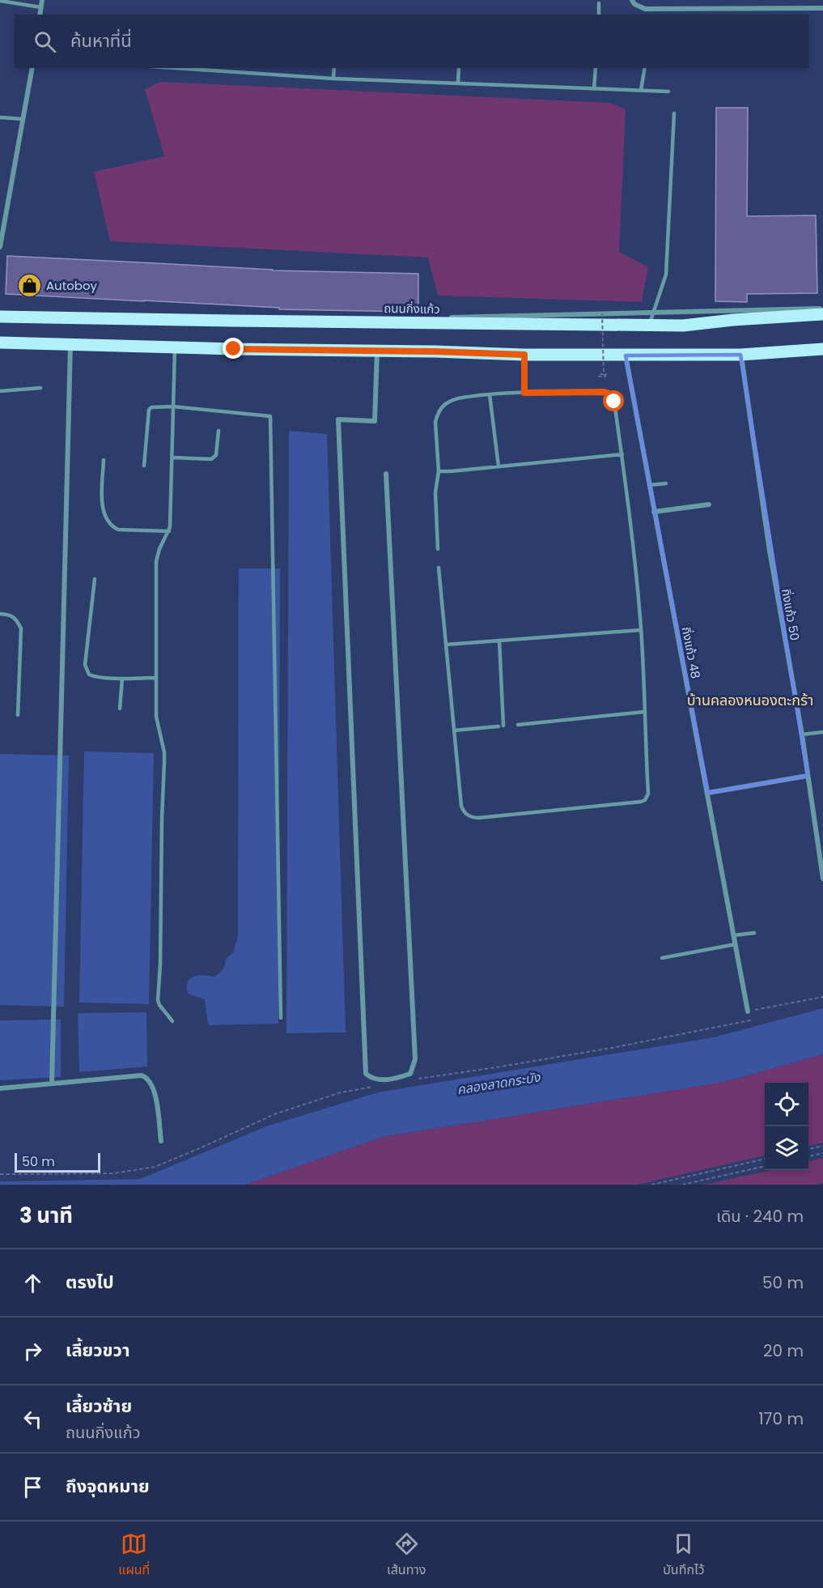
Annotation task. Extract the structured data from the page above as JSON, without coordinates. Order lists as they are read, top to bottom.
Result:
{
  "streets": {
    "main road": ["ถนนกิ่งแก้ว"],
    "street": ["กิ่งแก้ว 50", "กิ่งแก้ว 48"]
  },
  "districts": ["บ้านคลองหนองตะกร้า"],
  "water": ["คลองลาดกระบัง"],
  "places": {
    "shop": ["Autoboy"]
  },
  "scale_bar": "50 m",
  "page": {
    "search": "ค้นหาที่นี่",
    "scale": "50 m",
    "heading": ["3 นาที", "เดิน · 240 m"],
    "list": [
      ["ตรงไป", "50 m"],
      ["เลี้ยวขวา", "20 m"],
      ["เลี้ยวซ้าย", "ถนนกิ่งแก้ว", "170 m"],
      "ถึงจุดหมาย"
    ],
    "nav": ["แผนที่", "เส้นทาง", "บันทึกไว้"]
  }
}
